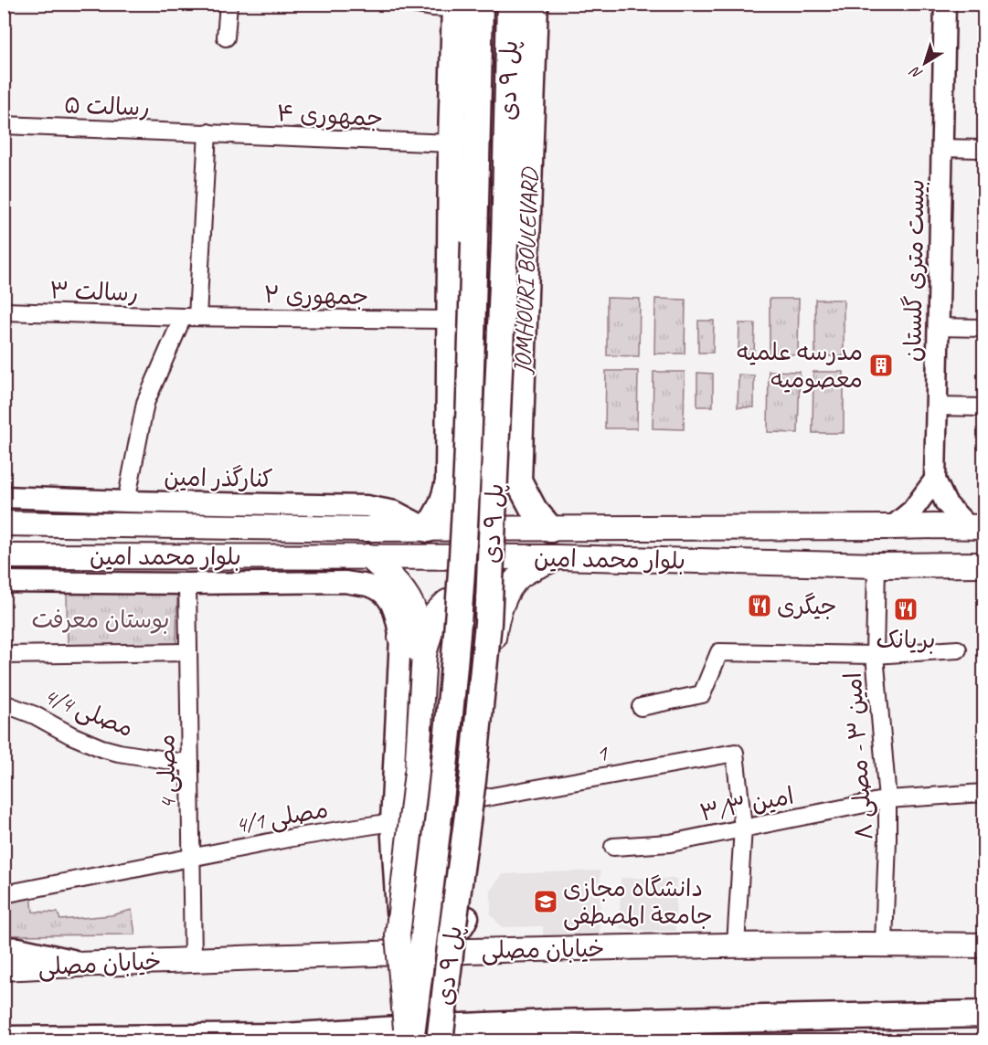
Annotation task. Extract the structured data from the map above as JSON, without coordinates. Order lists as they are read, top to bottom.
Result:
{
  "streets": {
    "main road": [
      "پل ۹ دی",
      "JOMHOURI BOULEVARD",
      "بلوار محمد امین",
      "خیابان مصلی"
    ],
    "street": [
      "رسالت ۵",
      "جمهوری ۴",
      "بیست متری گلستان",
      "رسالت ۳",
      "جمهوری ۲",
      "کنارگذر امین",
      "مصلی 4/4",
      "1",
      "امین ۳ - مصلی ۸",
      "مصلی 4",
      "امین ۳/۳",
      "مصلی 4/1"
    ]
  },
  "crossings": [
    ["رسالت ۵", "جمهوری ۴"],
    ["بیست متری گلستان", "بلوار محمد امین"],
    ["JOMHOURI BOULEVARD", "بلوار محمد امین"],
    ["رسالت ۳", "جمهوری ۲"],
    ["کنارگذر امین", "بلوار محمد امین"],
    ["بلوار محمد امین", "امین ۳ - مصلی ۸"],
    ["مصلی 4/4", "مصلی 4"],
    ["1", "امین ۳/۳"],
    ["امین ۳ - مصلی ۸", "امین ۳/۳"],
    ["امین ۳ - مصلی ۸", "خیابان مصلی"],
    ["مصلی 4", "مصلی 4/1"],
    ["مصلی 4", "خیابان مصلی"]
  ],
  "parks": ["بوستان معرفت"],
  "places": {
    "building": ["مدرسه علمیه معصومیه"],
    "restaurant": ["جیگری", "بریانک"],
    "school or university": ["دانشگاه مجازی جامعة المصطفی"]
  },
  "north": "bottom left"
}
